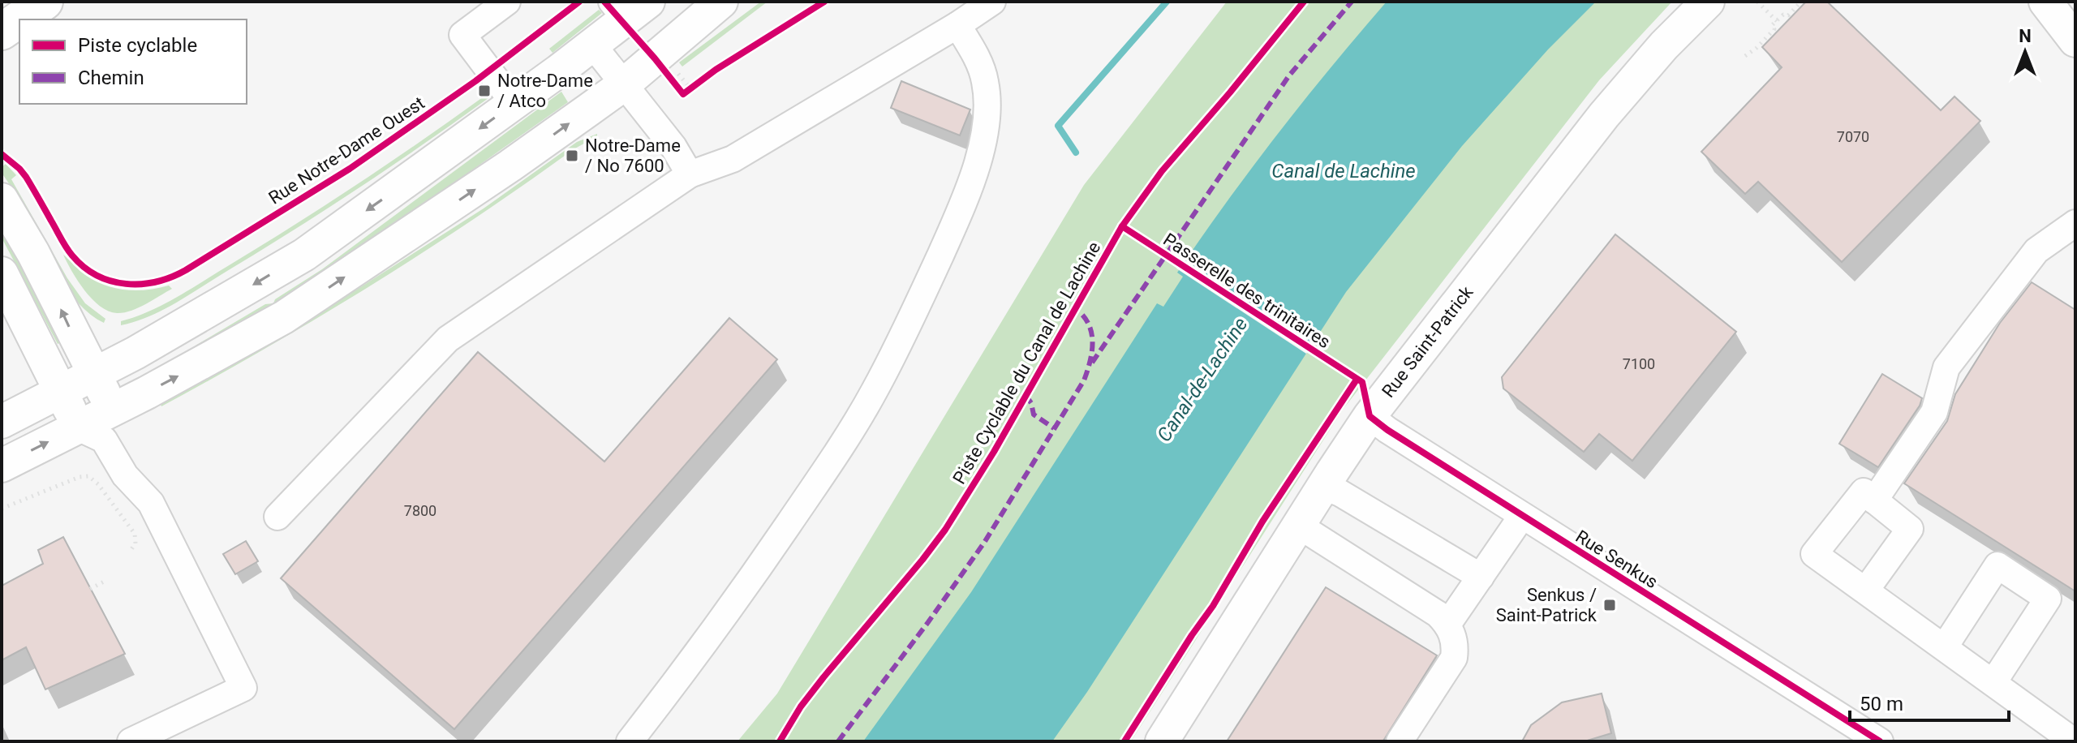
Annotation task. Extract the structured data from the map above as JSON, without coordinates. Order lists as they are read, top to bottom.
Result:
{
  "streets": {
    "main road": ["Rue Saint-Patrick"],
    "street": ["Rue Senkus"],
    "cycle path": ["Rue Notre-Dame Ouest", "Passerelle des trinitaires", "Piste Cyclable du Canal de Lachine"]
  },
  "crossings": [
    ["Rue Saint-Patrick", "Rue Senkus"]
  ],
  "water": ["Canal de Lachine", "Canal-de-Lachine"],
  "places": {
    "transit": ["Notre-Dame / Atco", "Notre-Dame / No 7600", "Senkus / Saint-Patrick"]
  },
  "house_numbers": ["7070", "7100", "7800"],
  "legend": ["Piste cyclable", "Chemin"],
  "scale_bar": "50 m",
  "north": "top"
}
